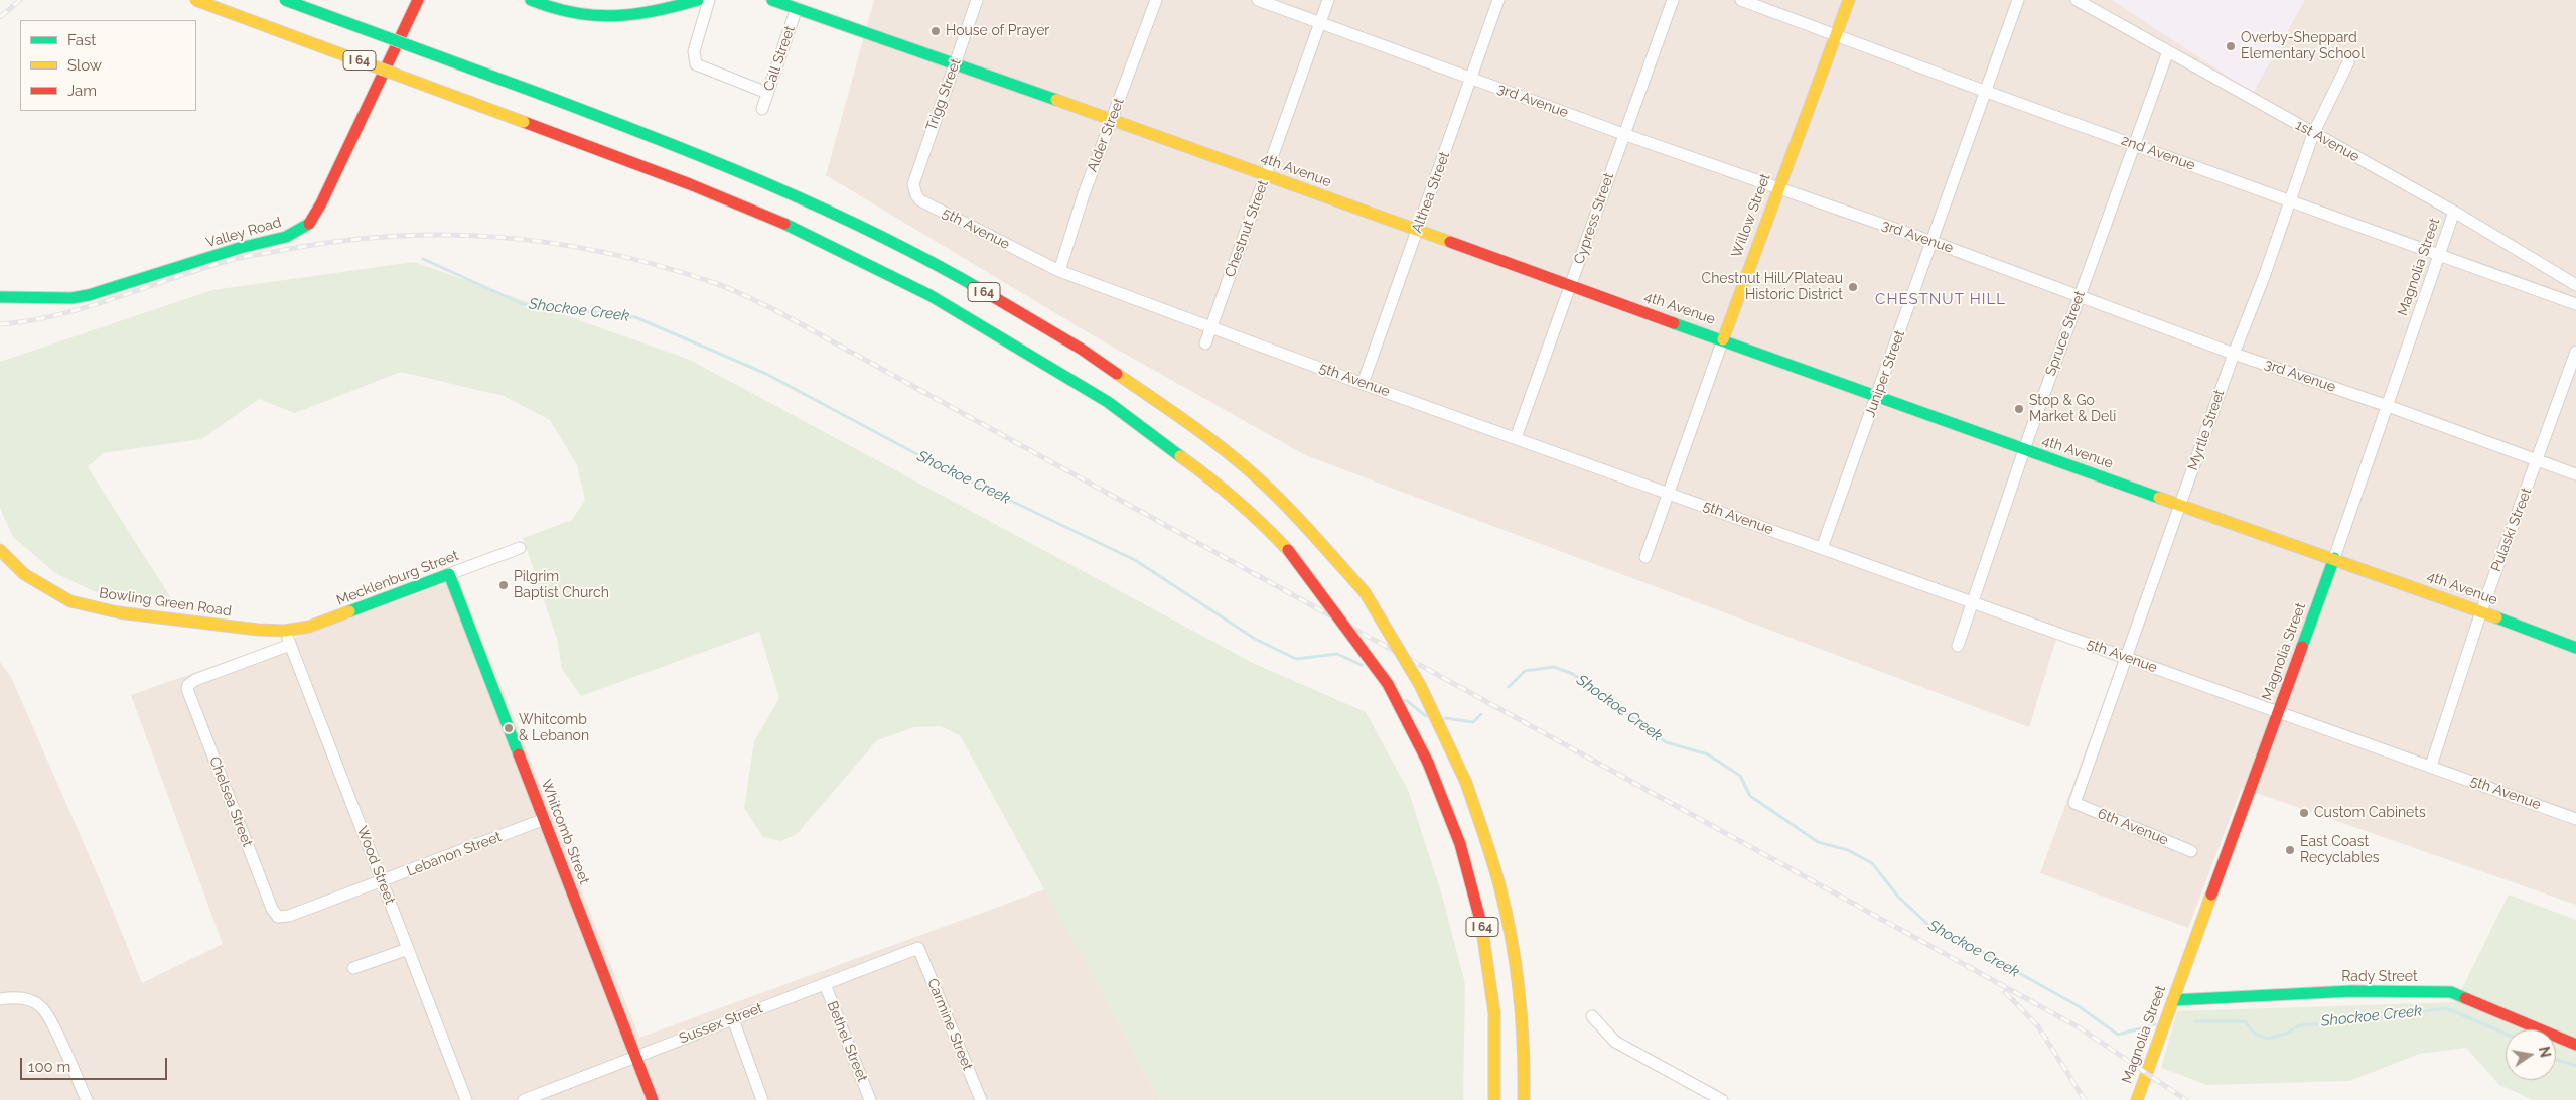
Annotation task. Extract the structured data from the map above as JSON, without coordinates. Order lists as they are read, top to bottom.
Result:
{
  "streets": {
    "main road": [
      "I 64",
      "4th Avenue",
      "Willow Street",
      "Valley Road",
      "Magnolia Street",
      "Mecklenburg Street",
      "Bowling Green Road",
      "Whitcomb Street",
      "Rady Street"
    ],
    "street": [
      "Call Street",
      "Trigg Street",
      "3rd Avenue",
      "Alder Street",
      "1st Avenue",
      "2nd Avenue",
      "Althea Street",
      "Cypress Street",
      "5th Avenue",
      "Chestnut Street",
      "Spruce Street",
      "Juniper Street",
      "Myrtle Street",
      "Pulaski Street",
      "Chelsea Street",
      "6th Avenue",
      "Lebanon Street",
      "Wood Street",
      "Sussex Street",
      "Carmine Street",
      "Bethel Street"
    ]
  },
  "crossings": [
    ["Call Street", "4th Avenue"],
    ["Trigg Street", "4th Avenue"],
    ["Trigg Street", "5th Avenue"],
    ["3rd Avenue", "Althea Street"],
    ["3rd Avenue", "Willow Street"],
    ["3rd Avenue", "Cypress Street"],
    ["3rd Avenue", "Chestnut Street"],
    ["3rd Avenue", "Magnolia Street"],
    ["3rd Avenue", "Spruce Street"],
    ["3rd Avenue", "Juniper Street"],
    ["3rd Avenue", "Myrtle Street"],
    ["3rd Avenue", "Pulaski Street"],
    ["Alder Street", "4th Avenue"],
    ["Alder Street", "5th Avenue"],
    ["1st Avenue", "Magnolia Street"],
    ["1st Avenue", "Spruce Street"],
    ["1st Avenue", "Myrtle Street"],
    ["2nd Avenue", "Willow Street"],
    ["2nd Avenue", "Magnolia Street"],
    ["2nd Avenue", "Spruce Street"],
    ["2nd Avenue", "Juniper Street"],
    ["2nd Avenue", "Myrtle Street"],
    ["4th Avenue", "Althea Street"],
    ["4th Avenue", "Willow Street"],
    ["4th Avenue", "Cypress Street"],
    ["4th Avenue", "Chestnut Street"],
    ["4th Avenue", "Magnolia Street"],
    ["4th Avenue", "Spruce Street"],
    ["4th Avenue", "Juniper Street"],
    ["4th Avenue", "Myrtle Street"],
    ["4th Avenue", "Pulaski Street"],
    ["Althea Street", "5th Avenue"],
    ["Willow Street", "5th Avenue"],
    ["Cypress Street", "5th Avenue"],
    ["5th Avenue", "Chestnut Street"],
    ["5th Avenue", "Magnolia Street"],
    ["5th Avenue", "Spruce Street"],
    ["5th Avenue", "Juniper Street"],
    ["5th Avenue", "Myrtle Street"],
    ["5th Avenue", "Pulaski Street"],
    ["Magnolia Street", "Rady Street"],
    ["Myrtle Street", "6th Avenue"],
    ["Mecklenburg Street", "Bowling Green Road"],
    ["Mecklenburg Street", "Whitcomb Street"],
    ["Mecklenburg Street", "Wood Street"],
    ["Bowling Green Road", "Wood Street"],
    ["Chelsea Street", "Lebanon Street"],
    ["Chelsea Street", "Wood Street"],
    ["Whitcomb Street", "Lebanon Street"],
    ["Whitcomb Street", "Sussex Street"],
    ["Lebanon Street", "Wood Street"],
    ["Sussex Street", "Carmine Street"],
    ["Sussex Street", "Bethel Street"]
  ],
  "districts": ["CHESTNUT HILL"],
  "water": ["Shockoe Creek"],
  "places": [
    "House of Prayer",
    "Overby-Sheppard Elementary School",
    "Chestnut Hill/Plateau Historic District",
    "Stop & Go Market & Deli",
    "Pilgrim Baptist Church",
    "Whitcomb & Lebanon",
    "Custom Cabinets",
    "East Coast Recyclables"
  ],
  "legend": ["Fast", "Slow", "Jam"],
  "scale_bar": "100 m",
  "north": "right"
}
